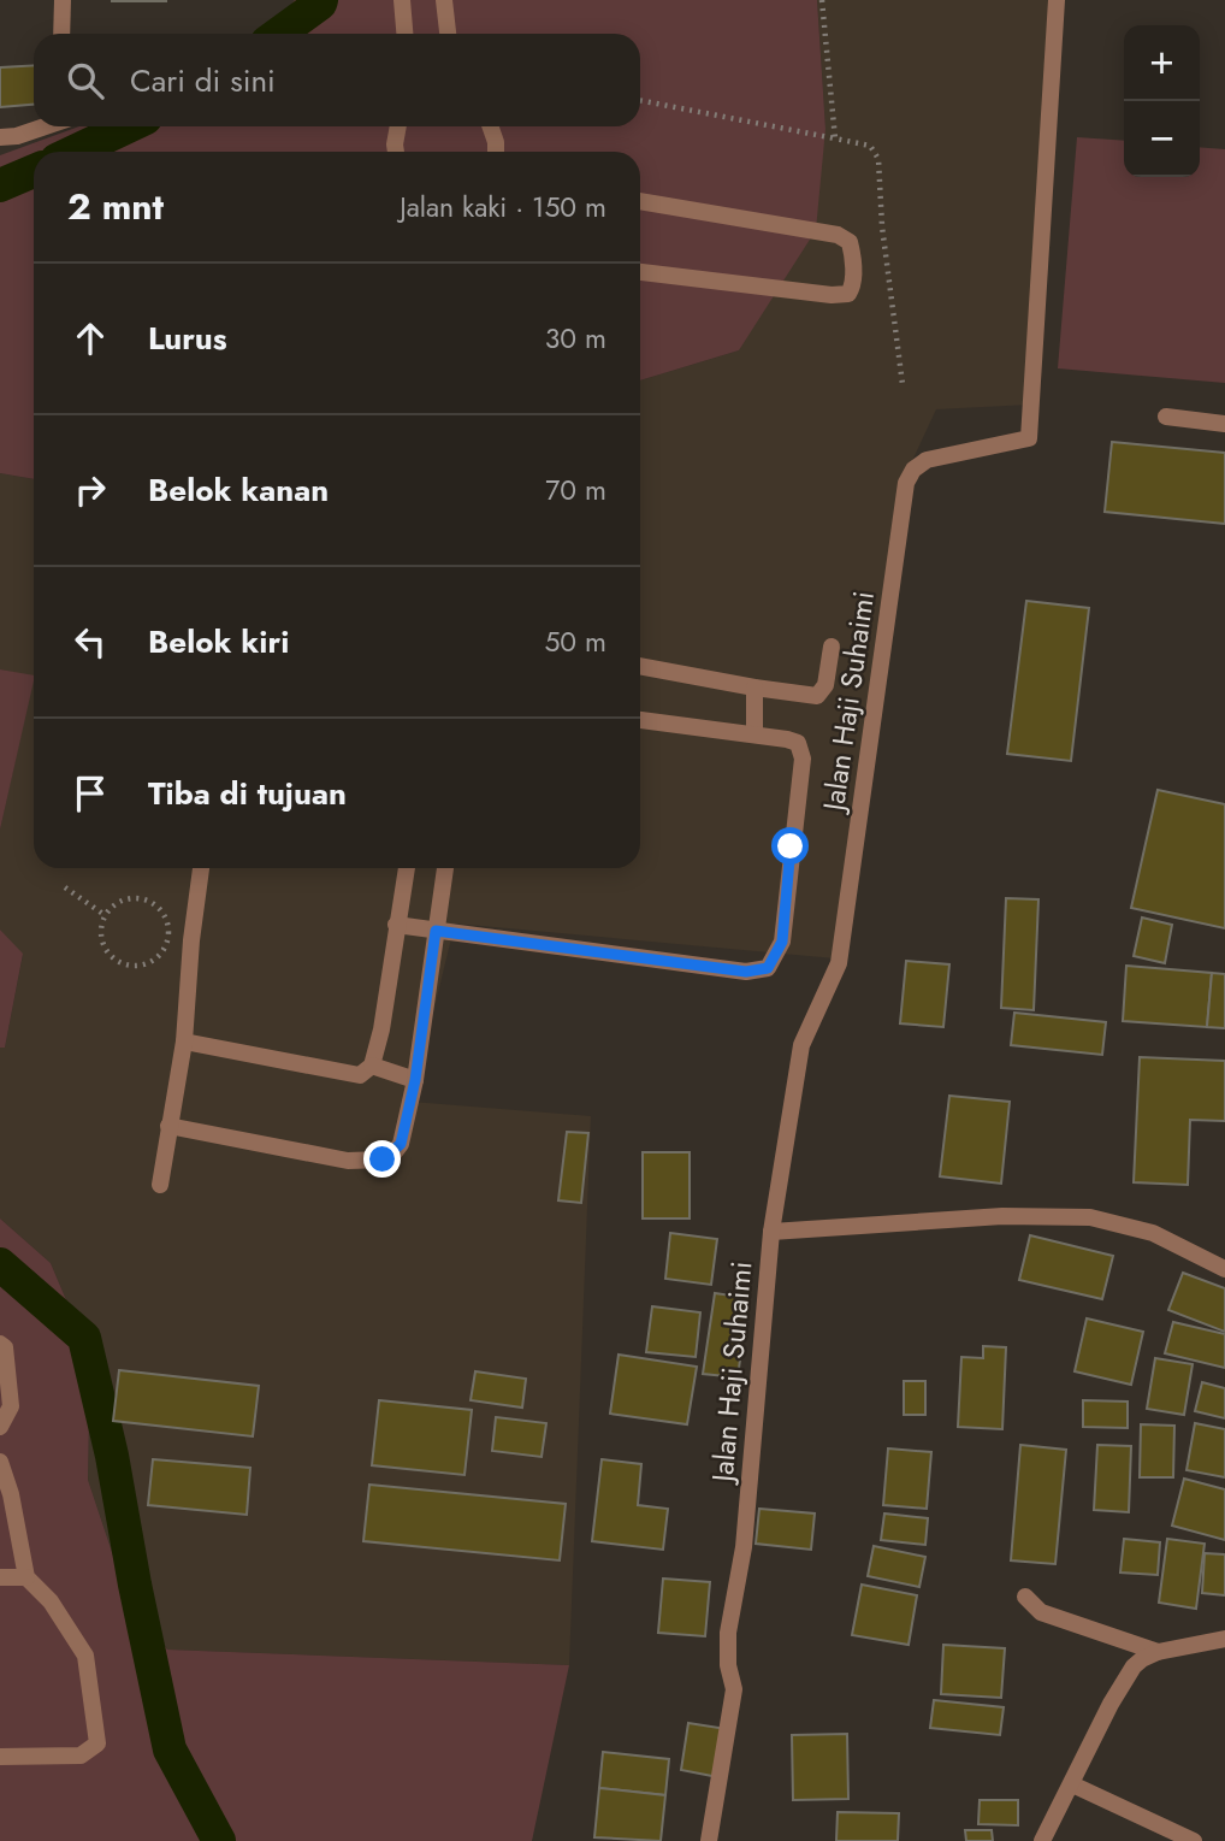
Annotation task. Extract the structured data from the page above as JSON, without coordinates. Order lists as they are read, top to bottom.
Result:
{
  "streets": {
    "street": ["Jalan Haji Suhaimi"]
  },
  "page": {
    "map_buttons": ["+", "−"],
    "search": "Cari di sini",
    "heading": ["2 mnt", "Jalan kaki · 150 m"],
    "list": [
      ["Lurus", "30 m"],
      ["Belok kanan", "70 m"],
      ["Belok kiri", "50 m"],
      "Tiba di tujuan"
    ]
  }
}
